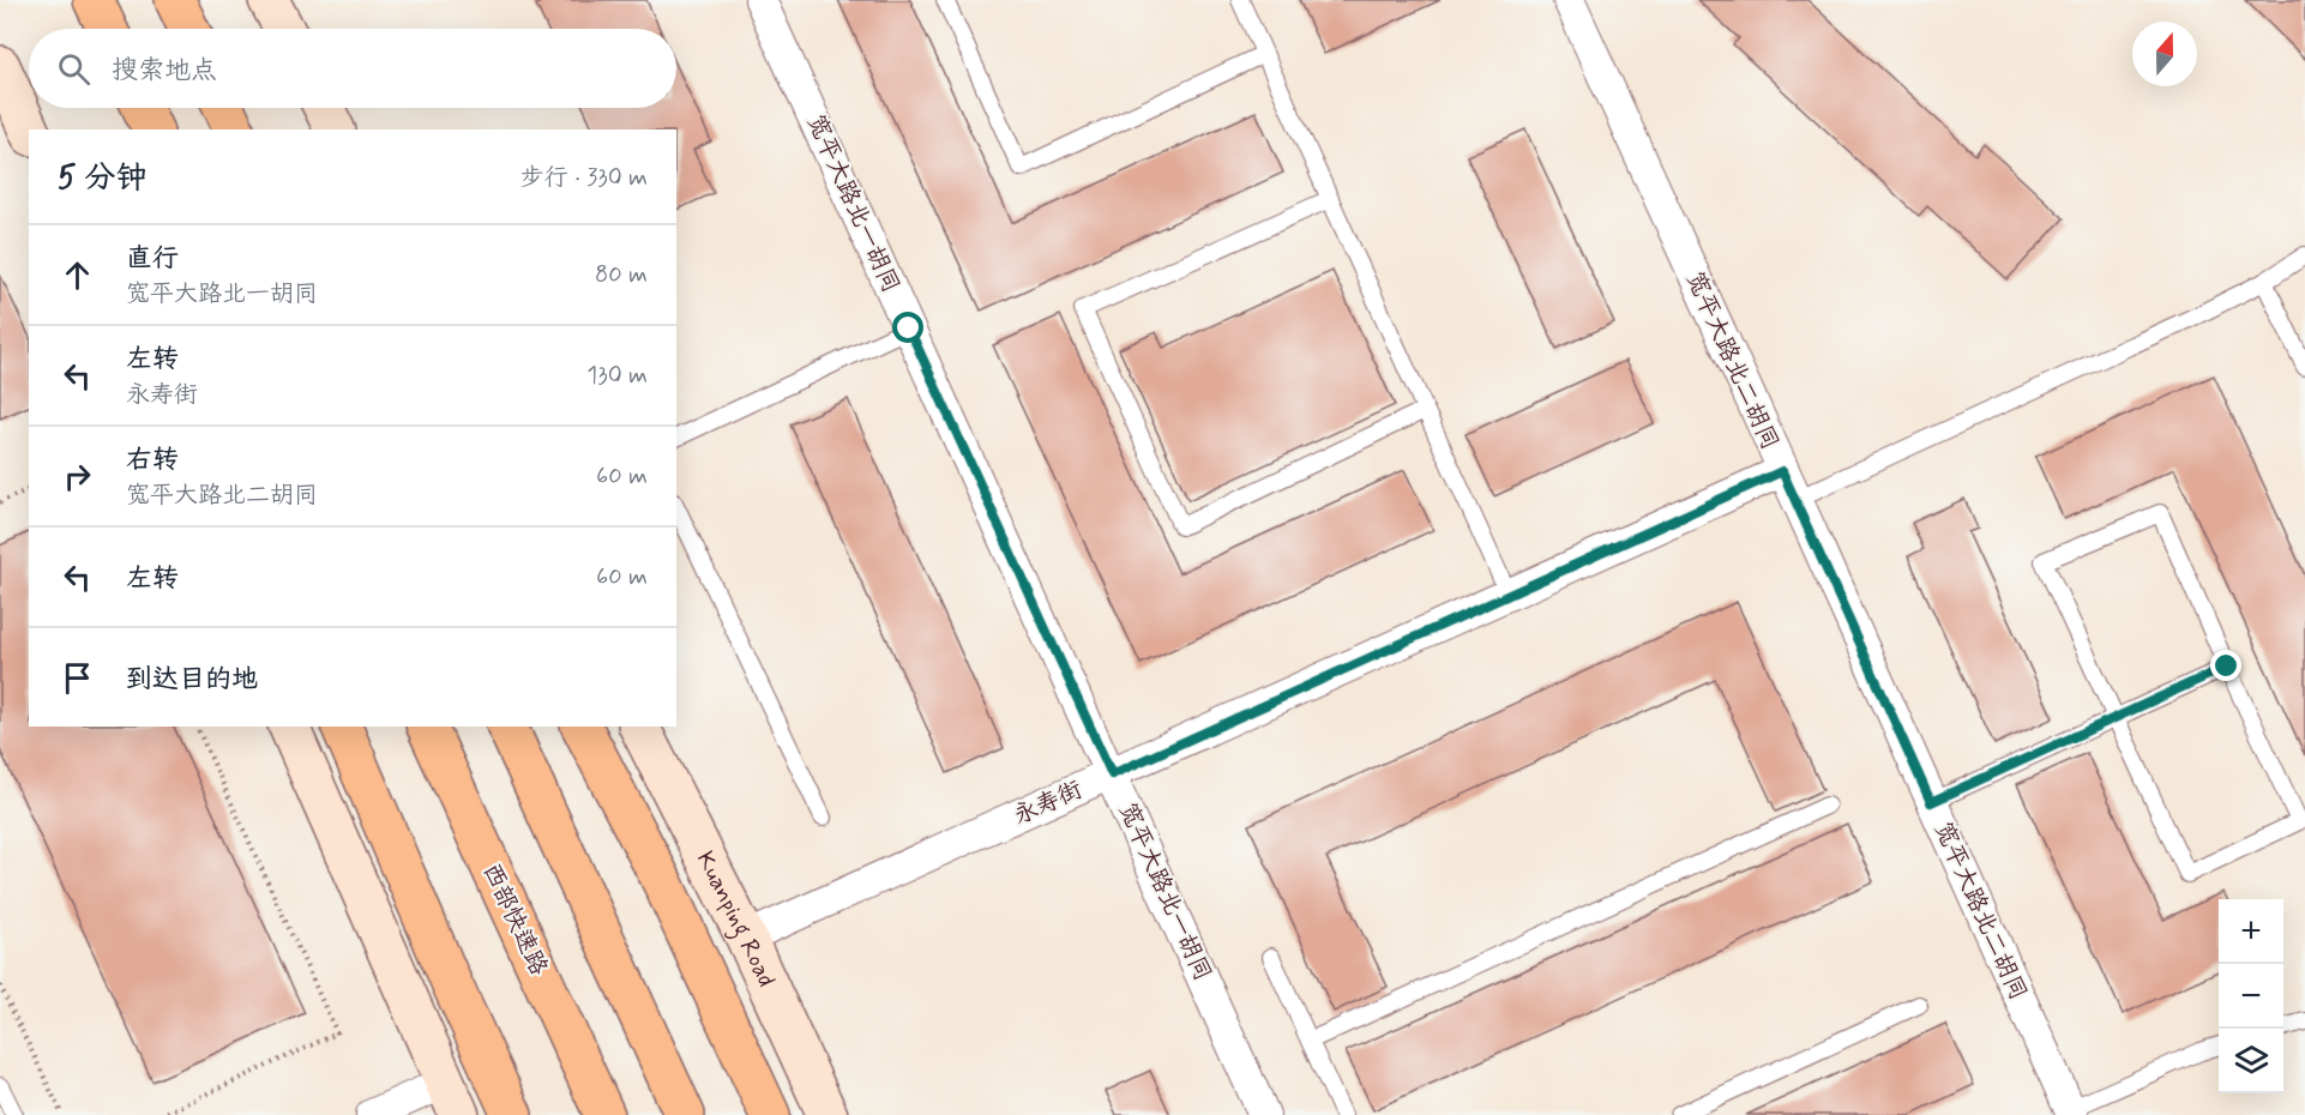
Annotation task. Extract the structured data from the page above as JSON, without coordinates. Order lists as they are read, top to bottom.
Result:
{
  "streets": {
    "highway": ["西部快速路"],
    "main road": ["Kuanping Road"],
    "street": ["宽平大路北一胡同", "宽平大路北二胡同", "永寿街"]
  },
  "crossings": [
    ["宽平大路北一胡同", "永寿街"],
    ["宽平大路北二胡同", "永寿街"],
    ["永寿街", "Kuanping Road"]
  ],
  "north": "top",
  "page": {
    "search": "搜索地点",
    "heading": ["5 分钟", "步行 · 330 m"],
    "list": [
      ["直行", "宽平大路北一胡同", "80 m"],
      ["左转", "永寿街", "130 m"],
      ["右转", "宽平大路北二胡同", "60 m"],
      ["左转", "60 m"],
      "到达目的地"
    ],
    "map_buttons": ["+", "−"]
  }
}
